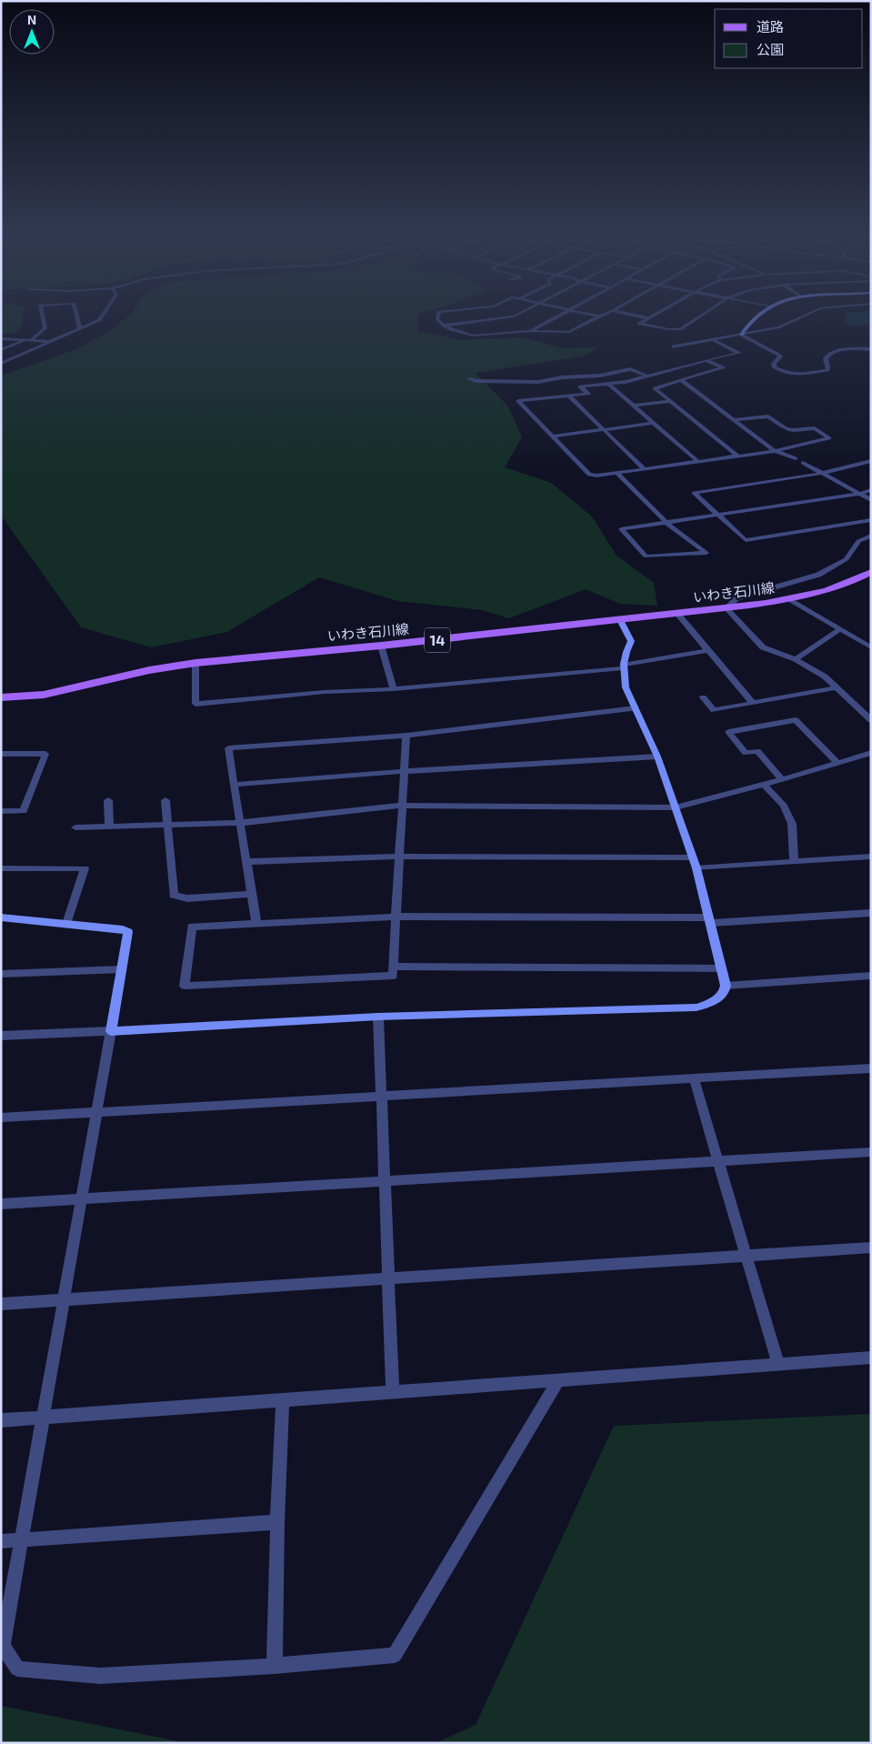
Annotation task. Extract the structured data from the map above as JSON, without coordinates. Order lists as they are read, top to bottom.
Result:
{
  "streets": {
    "main road": ["いわき石川線", "14"]
  },
  "legend": ["道路", "公園"],
  "north": "top"
}
